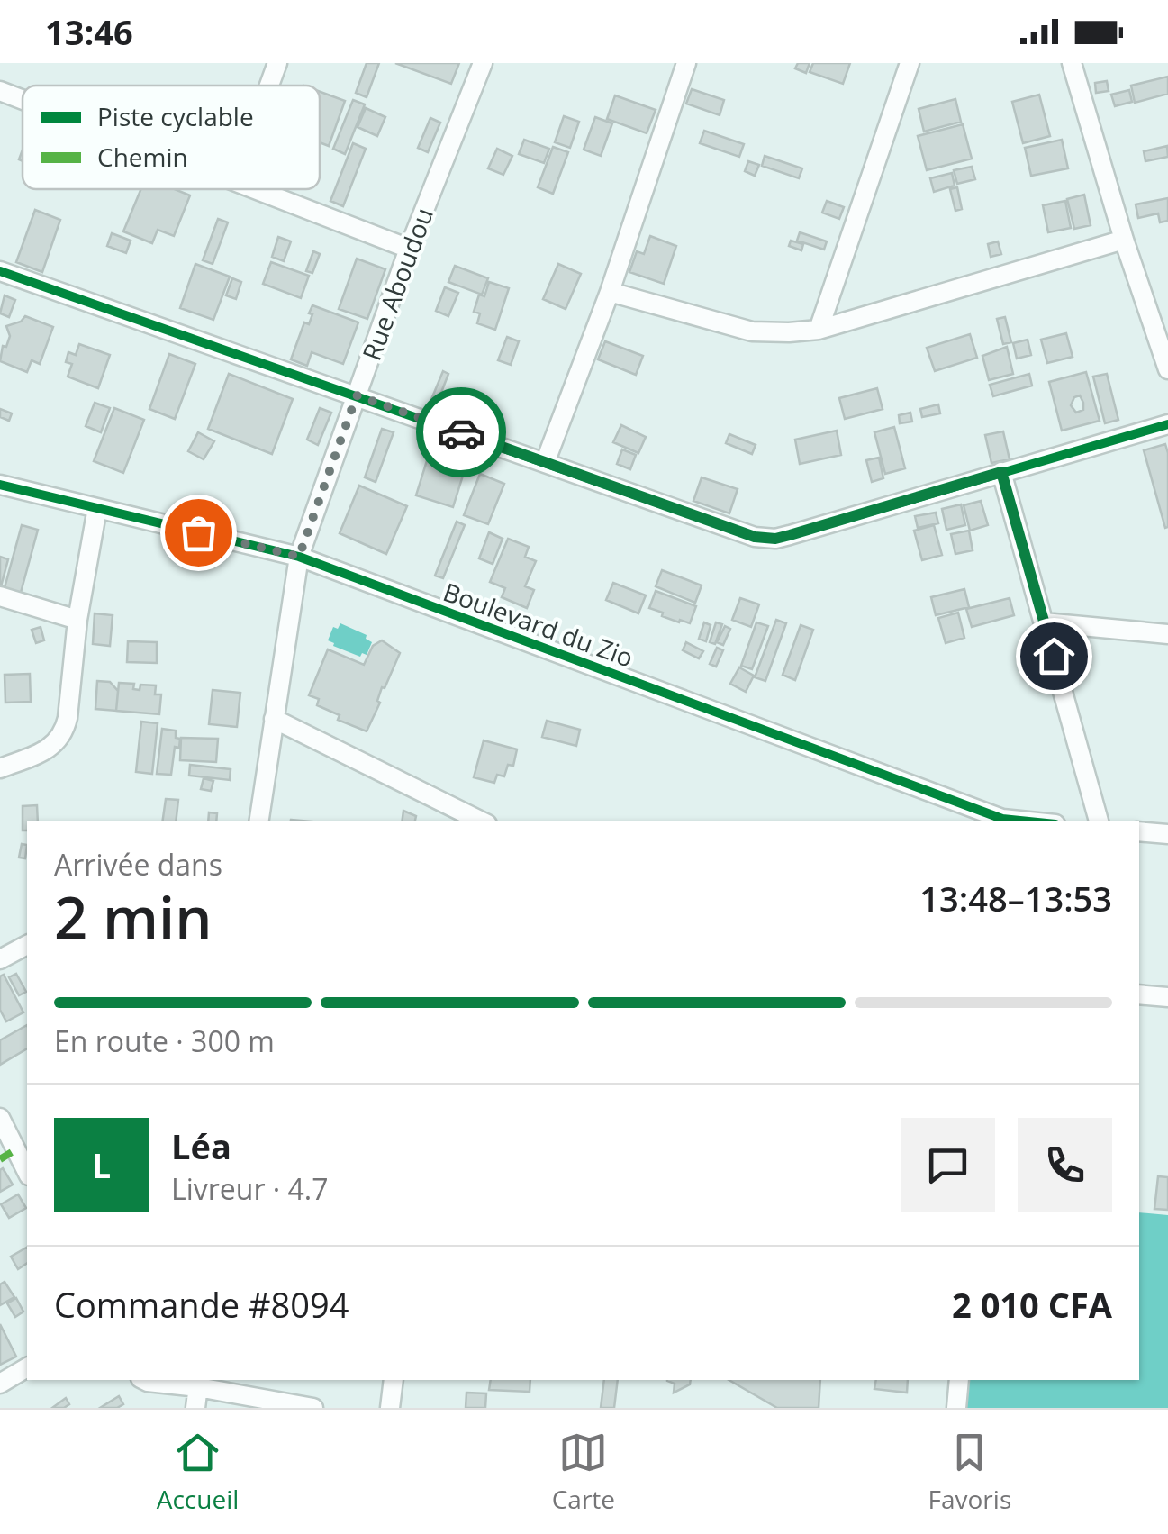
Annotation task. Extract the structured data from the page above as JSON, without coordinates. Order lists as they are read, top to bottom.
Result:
{
  "streets": {
    "street": ["Rue Aboudou", "Boulevard du Zio"]
  },
  "crossings": [
    ["Rue Aboudou", "Boulevard du Zio"]
  ],
  "legend": ["Piste cyclable", "Chemin"],
  "page": {
    "status": "13:46",
    "heading": ["2 min", "Arrivée dans", "13:48–13:53"],
    "panel": [
      "Léa",
      "Livreur · 4.7",
      "Commande #8094",
      "2 010 CFA"
    ],
    "bar": "En route · 300 m",
    "round": "L",
    "tabs": ["Accueil", "Carte", "Favoris"]
  }
}
